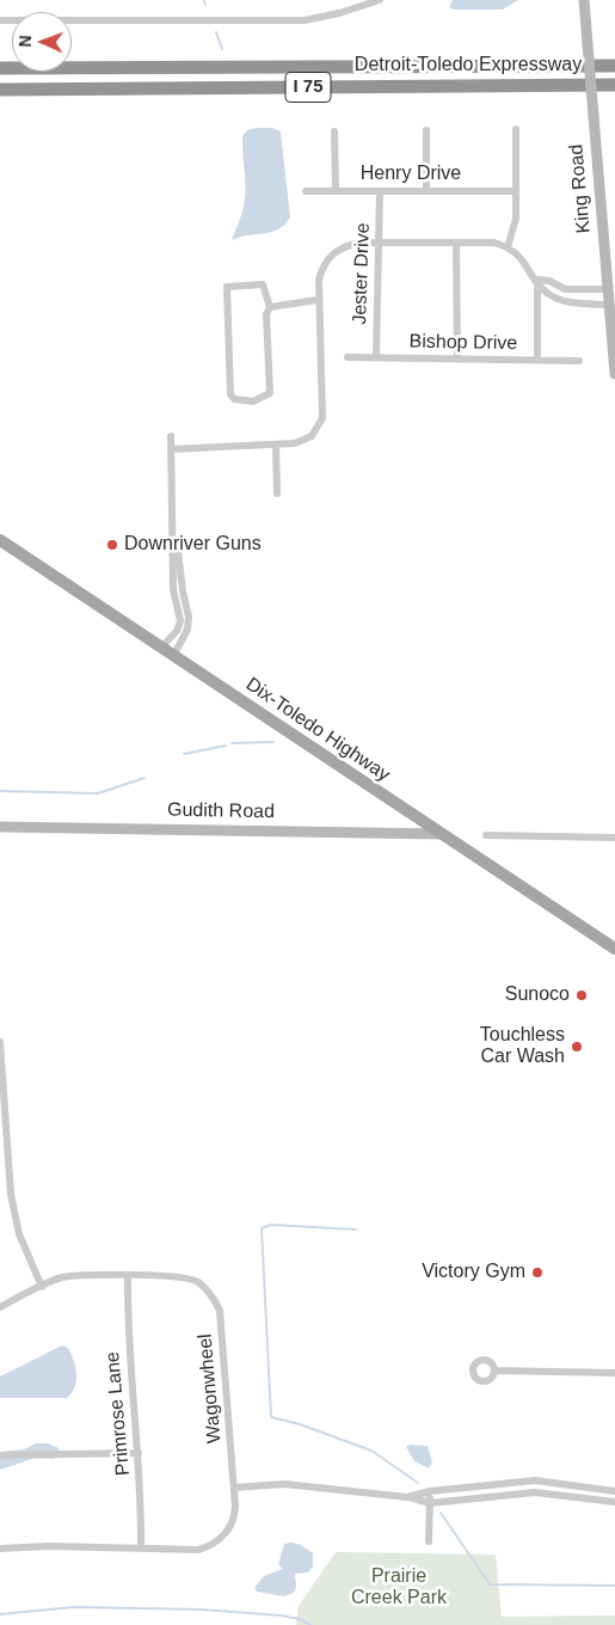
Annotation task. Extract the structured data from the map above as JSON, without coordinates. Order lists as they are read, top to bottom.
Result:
{
  "streets": {
    "highway": ["Detroit-Toledo Expressway", "I 75"],
    "main road": ["Dix-Toledo Highway"],
    "street": [
      "Henry Drive",
      "King Road",
      "Jester Drive",
      "Bishop Drive",
      "Gudith Road",
      "Wagonwheel",
      "Primrose Lane"
    ]
  },
  "crossings": [
    ["Henry Drive", "Jester Drive"],
    ["Jester Drive", "Bishop Drive"],
    ["Dix-Toledo Highway", "Gudith Road"],
    ["Wagonwheel", "Primrose Lane"]
  ],
  "parks": ["Prairie Creek Park"],
  "places": [
    "Downriver Guns",
    "Sunoco",
    "Touchless Car Wash",
    "Victory Gym"
  ],
  "north": "left"
}
